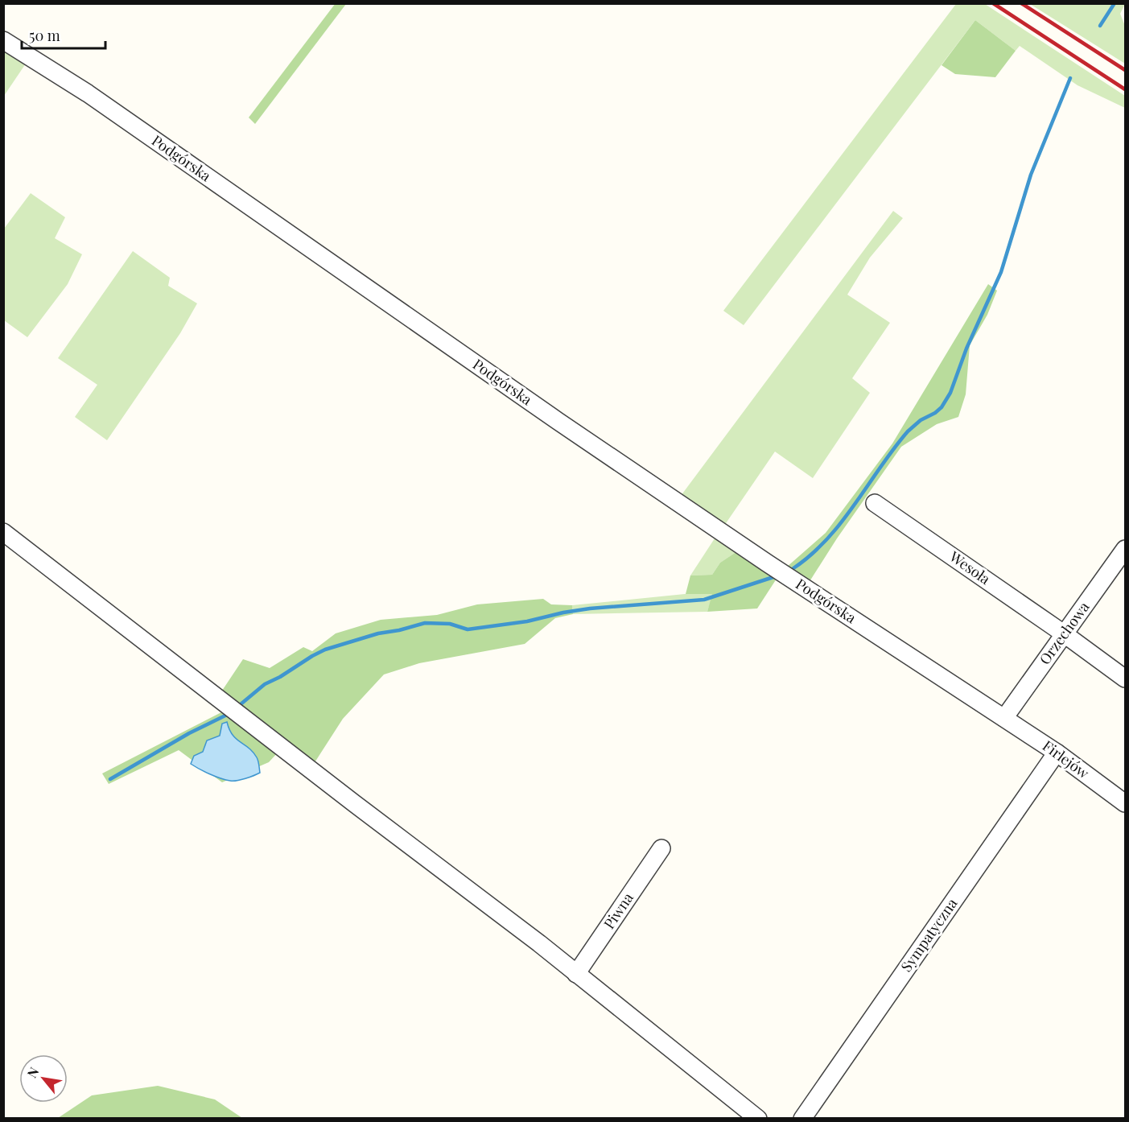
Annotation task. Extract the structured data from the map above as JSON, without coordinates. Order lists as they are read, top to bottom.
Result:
{
  "streets": {
    "street": [
      "Podgórska",
      "Wesoła",
      "Orzechowa",
      "Firlejów",
      "Piwna",
      "Sympatyczna"
    ]
  },
  "crossings": [
    ["Podgórska", "Orzechowa"],
    ["Podgórska", "Firlejów"],
    ["Wesoła", "Orzechowa"],
    ["Orzechowa", "Firlejów"],
    ["Firlejów", "Sympatyczna"]
  ],
  "scale_bar": "50 m",
  "north": "top left"
}
